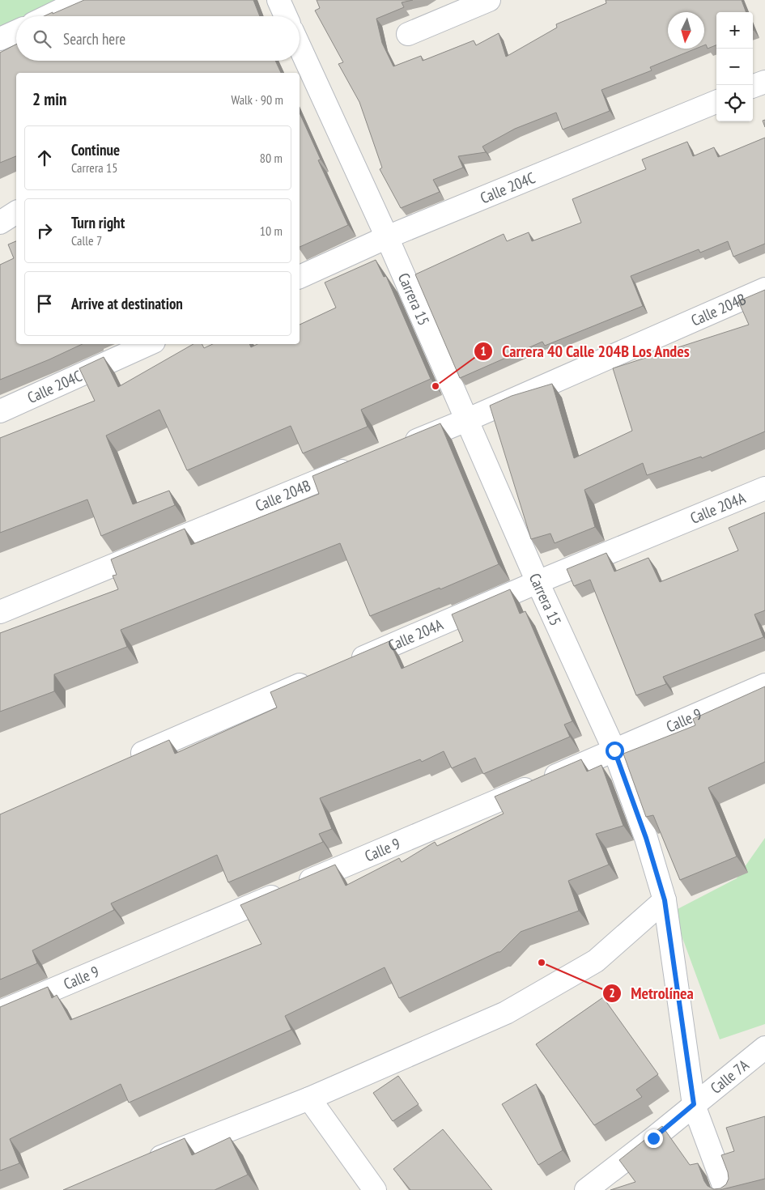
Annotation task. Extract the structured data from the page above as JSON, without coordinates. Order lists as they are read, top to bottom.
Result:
{
  "streets": {
    "street": [
      "Calle 204C",
      "Carrera 15",
      "Calle 204B",
      "Calle 204A",
      "Calle 9",
      "Calle 7A"
    ]
  },
  "crossings": [
    ["Calle 204C", "Carrera 15"],
    ["Carrera 15", "Calle 204B"],
    ["Carrera 15", "Calle 204A"],
    ["Carrera 15", "Calle 9"],
    ["Carrera 15", "Calle 7A"]
  ],
  "places": ["Carrera 40 Calle 204B Los Andes", "Metrolínea"],
  "north": "bottom",
  "page": {
    "map_buttons": ["+", "−"],
    "search": "Search here",
    "heading": ["2 min", "Walk · 90 m"],
    "list": [
      ["Continue", "Carrera 15", "80 m"],
      ["Turn right", "Calle 7", "10 m"],
      "Arrive at destination"
    ]
  }
}
